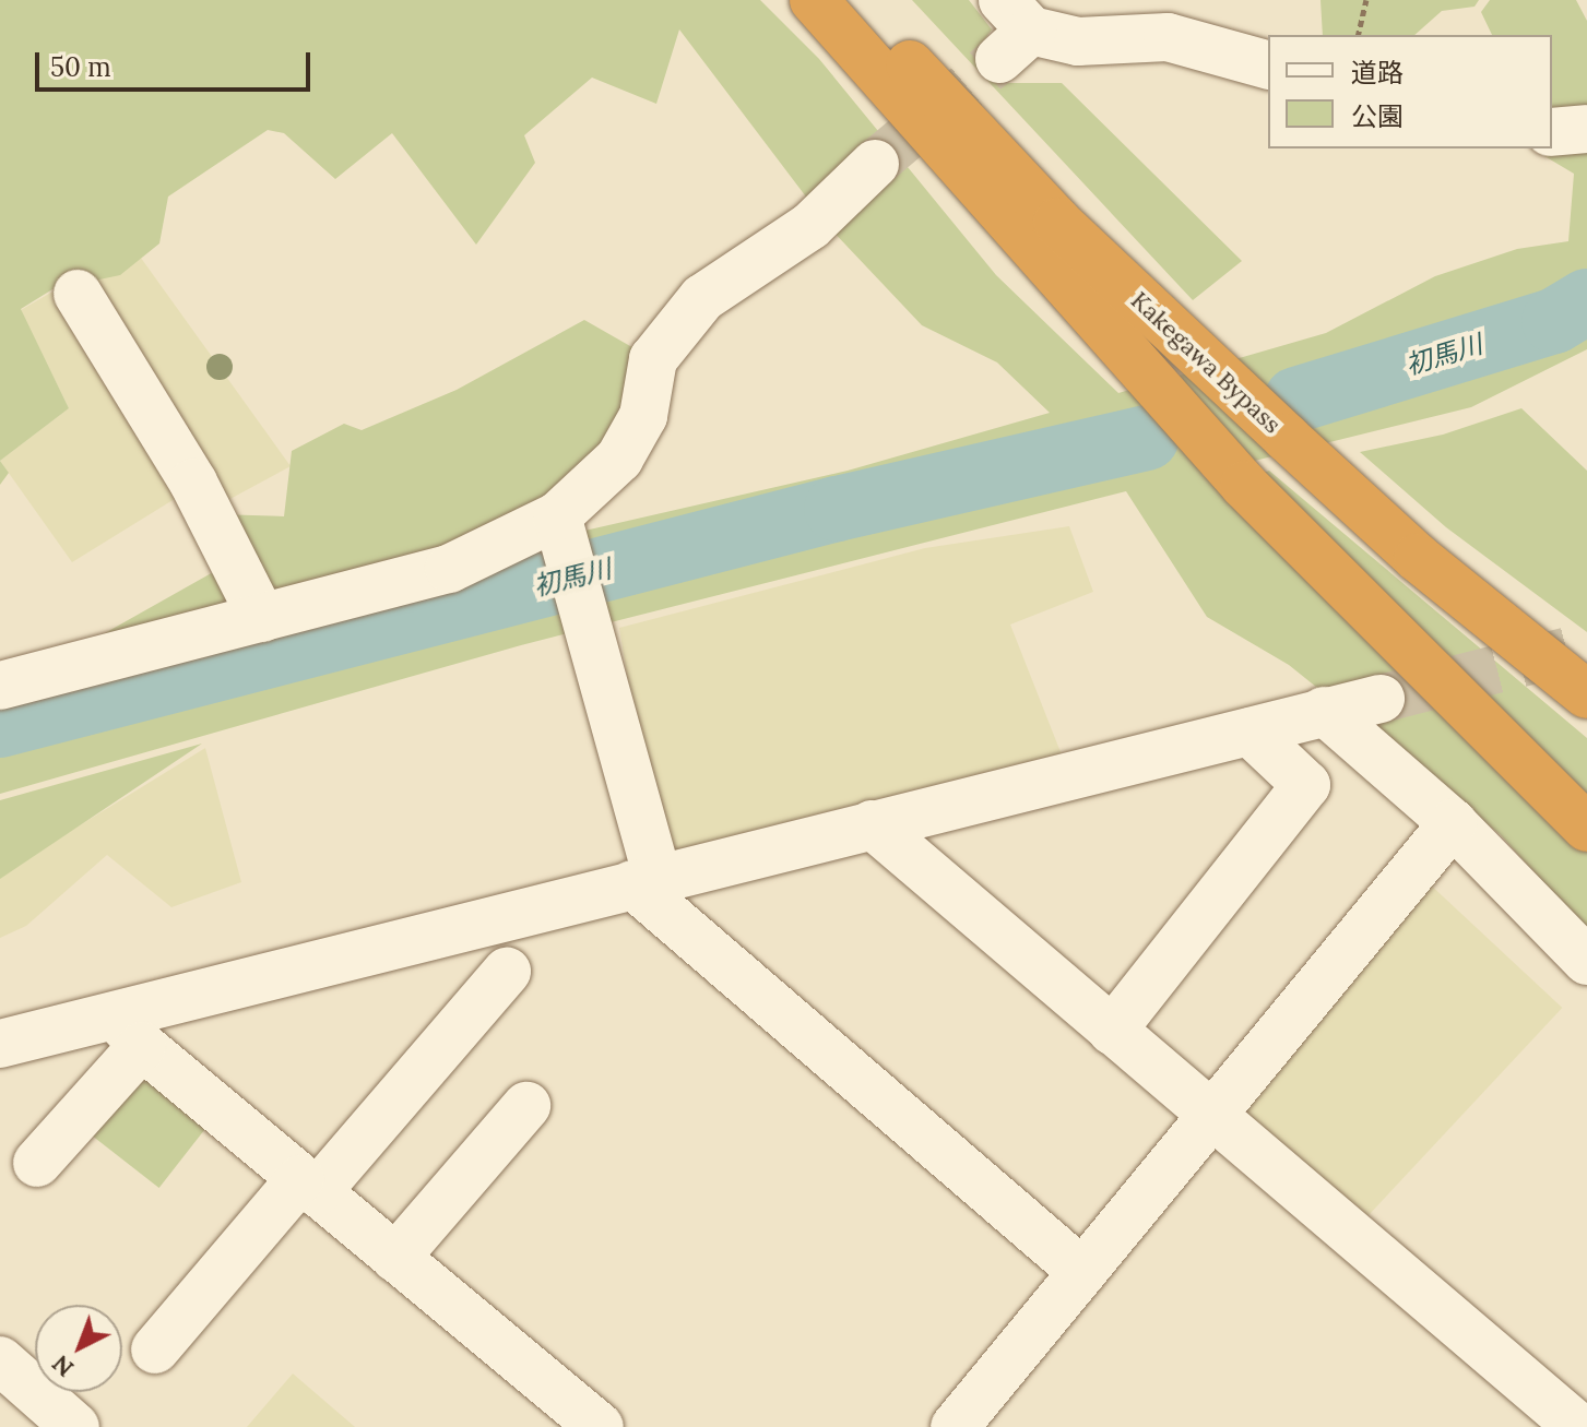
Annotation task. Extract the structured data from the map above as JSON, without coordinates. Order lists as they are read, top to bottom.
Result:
{
  "streets": {
    "highway": ["Kakegawa Bypass"]
  },
  "water": ["初馬川"],
  "legend": ["道路", "公園"],
  "scale_bar": "50 m",
  "north": "bottom left"
}
